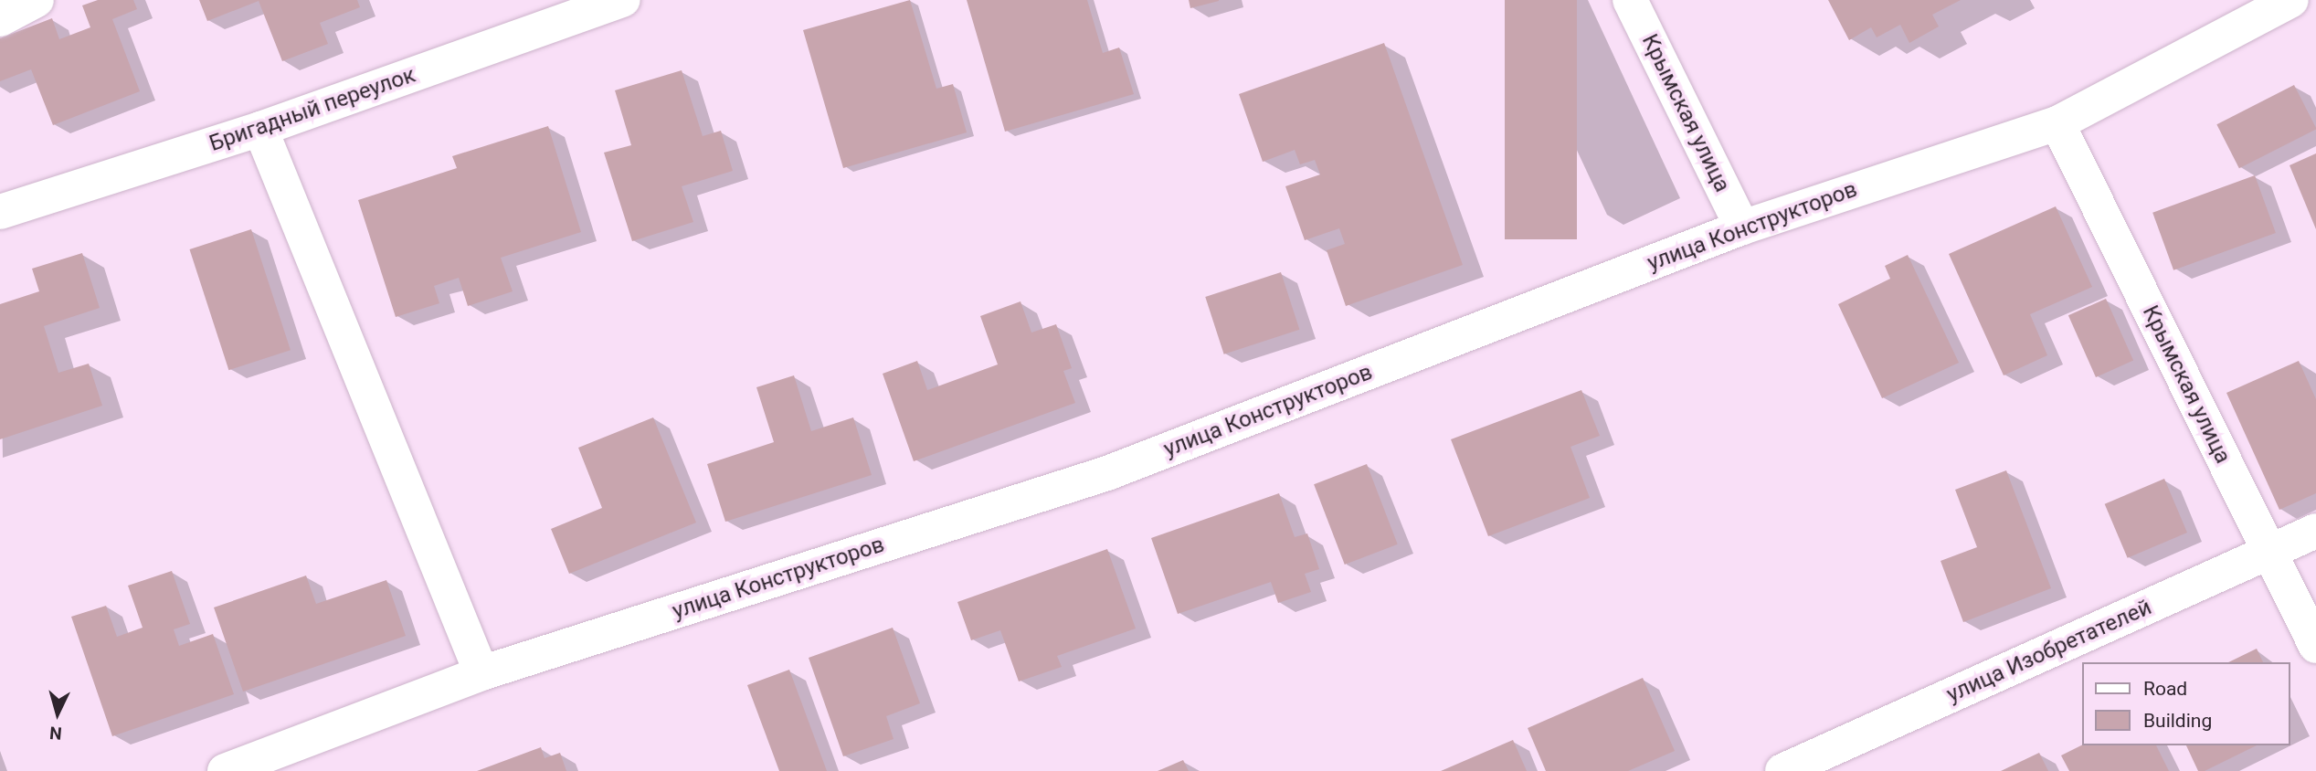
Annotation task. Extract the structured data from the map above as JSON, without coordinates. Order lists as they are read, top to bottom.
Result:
{
  "streets": {
    "street": [
      "Бригадный переулок",
      "Крымская улица",
      "улица Конструкторов",
      "улица Изобретателей"
    ]
  },
  "crossings": [
    ["Крымская улица", "улица Конструкторов"],
    ["Крымская улица", "улица Изобретателей"]
  ],
  "legend": ["Road", "Building"],
  "north": "bottom"
}
